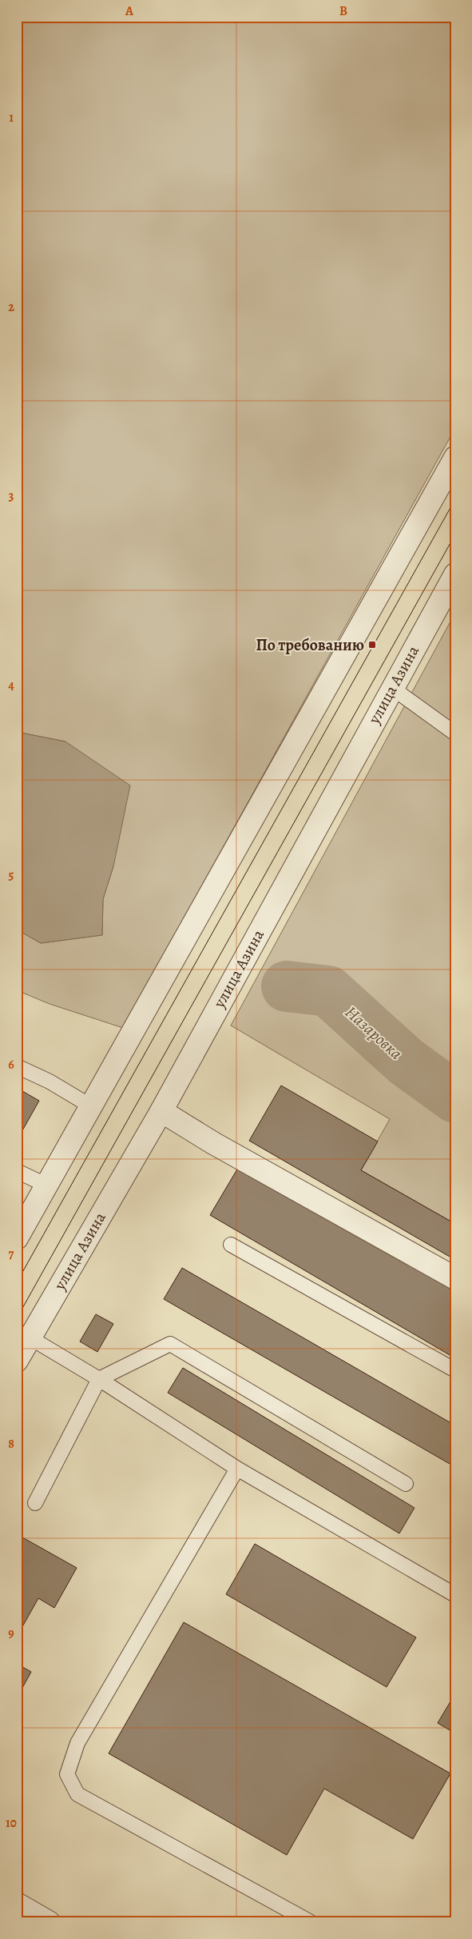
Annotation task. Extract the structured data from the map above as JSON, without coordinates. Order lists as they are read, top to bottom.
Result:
{
  "streets": {
    "street": ["улица Азина"]
  },
  "water": ["Назаровка"],
  "places": {
    "transit": ["По требованию"]
  },
  "grid": {
    "columns": ["A", "B"],
    "rows": [
      "1",
      "2",
      "3",
      "4",
      "5",
      "6",
      "7",
      "8",
      "9",
      "10"
    ]
  }
}
